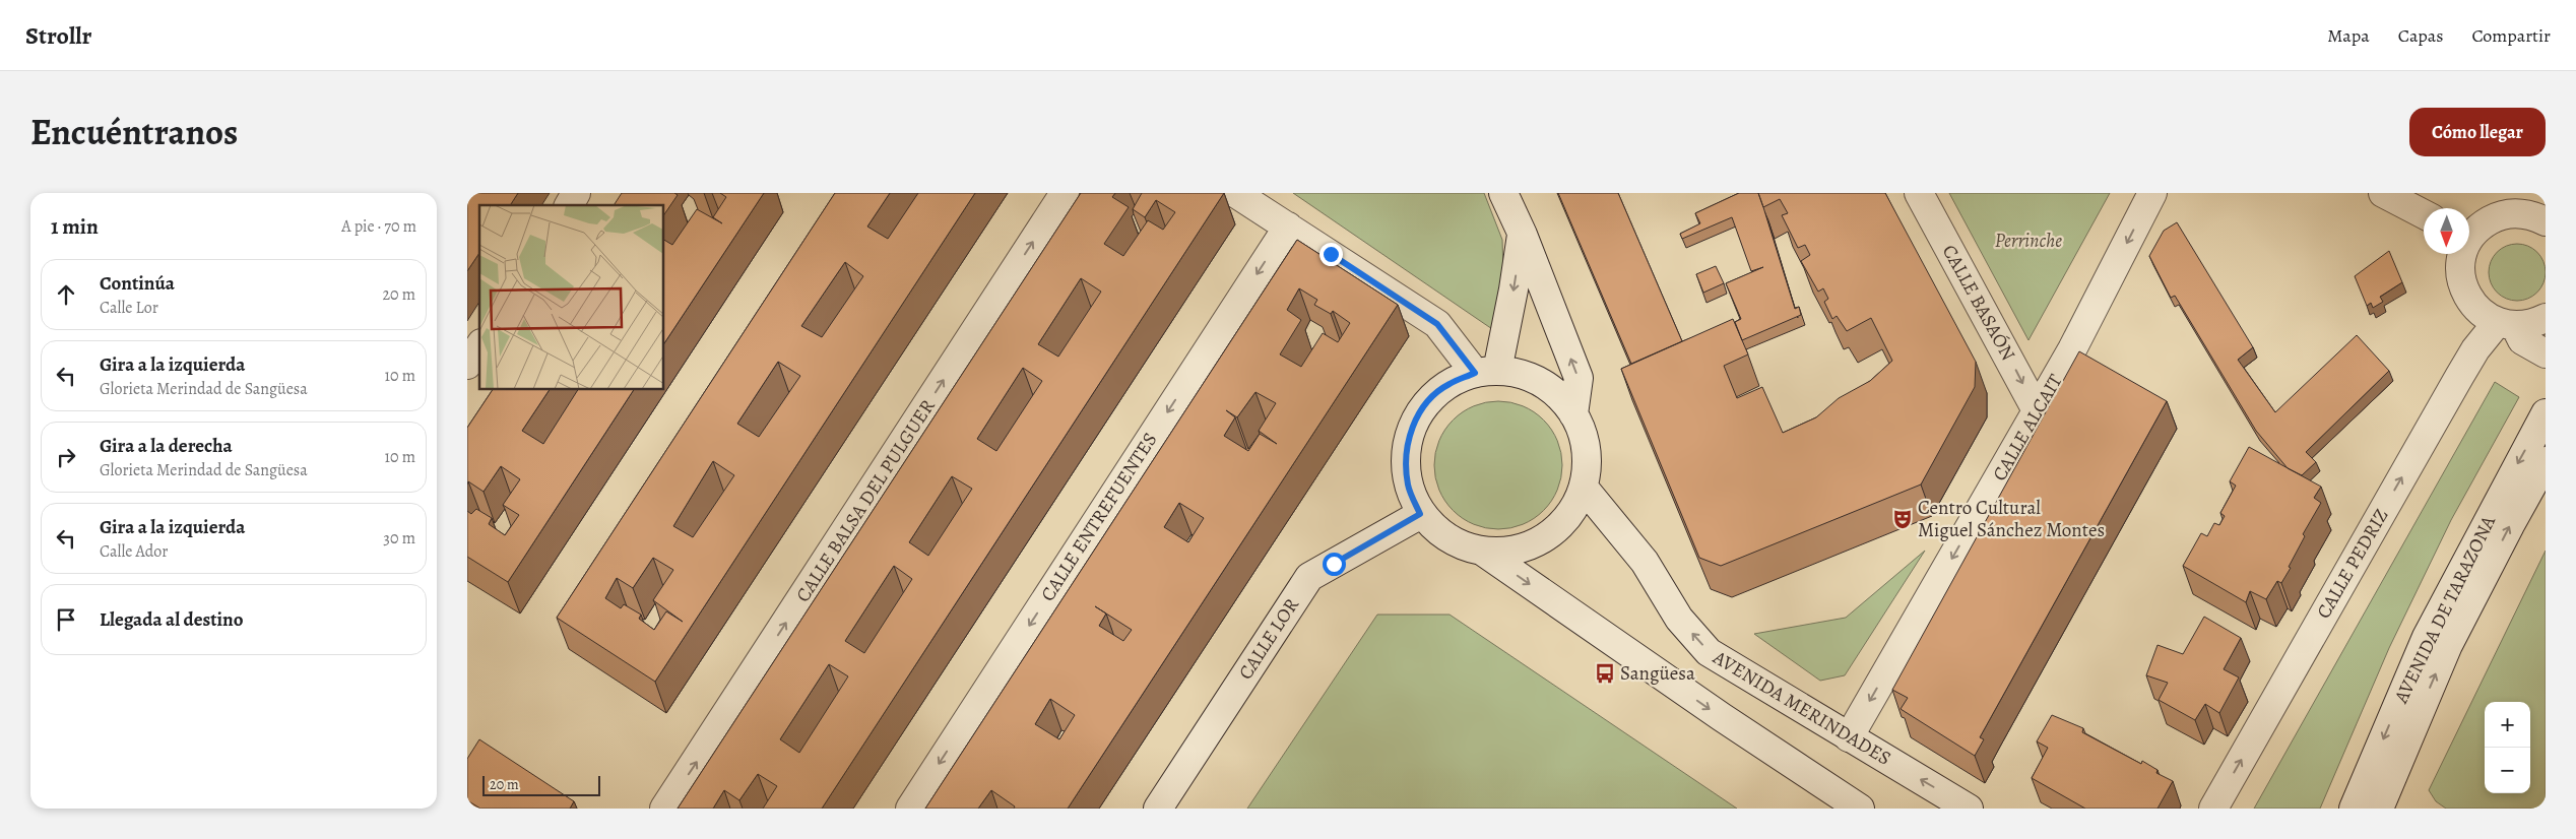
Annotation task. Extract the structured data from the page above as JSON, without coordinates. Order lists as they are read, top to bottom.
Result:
{
  "streets": {
    "street": [
      "CALLE BASAÓN",
      "CALLE ALCAIT",
      "CALLE BALSA DEL PULGUER",
      "CALLE ENTREFUENTES",
      "CALLE PEDRIZ",
      "AVENIDA DE TARAZONA",
      "CALLE LOR",
      "AVENIDA MERINDADES"
    ]
  },
  "crossings": [
    ["CALLE BASAÓN", "CALLE ALCAIT"],
    ["CALLE ALCAIT", "AVENIDA MERINDADES"],
    ["CALLE LOR", "AVENIDA MERINDADES"]
  ],
  "one_way": [
    "CALLE BASAÓN",
    "CALLE ALCAIT",
    "CALLE BALSA DEL PULGUER",
    "CALLE ENTREFUENTES",
    "CALLE PEDRIZ"
  ],
  "parks": ["Perrinche"],
  "places": {
    "theatre": ["Centro Cultural Miguel Sánchez Montes"],
    "bus stop": ["Sangüesa"]
  },
  "scale_bar": "20 m",
  "north": "bottom",
  "page": {
    "header": "Strollr",
    "nav": ["Mapa", "Capas", "Compartir"],
    "title": "Encuéntranos",
    "buttons": "Cómo llegar",
    "heading": ["1 min", "A pie · 70 m"],
    "list": [
      ["Continúa", "Calle Lor", "20 m"],
      ["Gira a la izquierda", "Glorieta Merindad de Sangüesa", "10 m"],
      ["Gira a la derecha", "Glorieta Merindad de Sangüesa", "10 m"],
      ["Gira a la izquierda", "Calle Ador", "30 m"],
      "Llegada al destino"
    ],
    "map_buttons": ["+", "−"],
    "scale": "20 m"
  }
}
